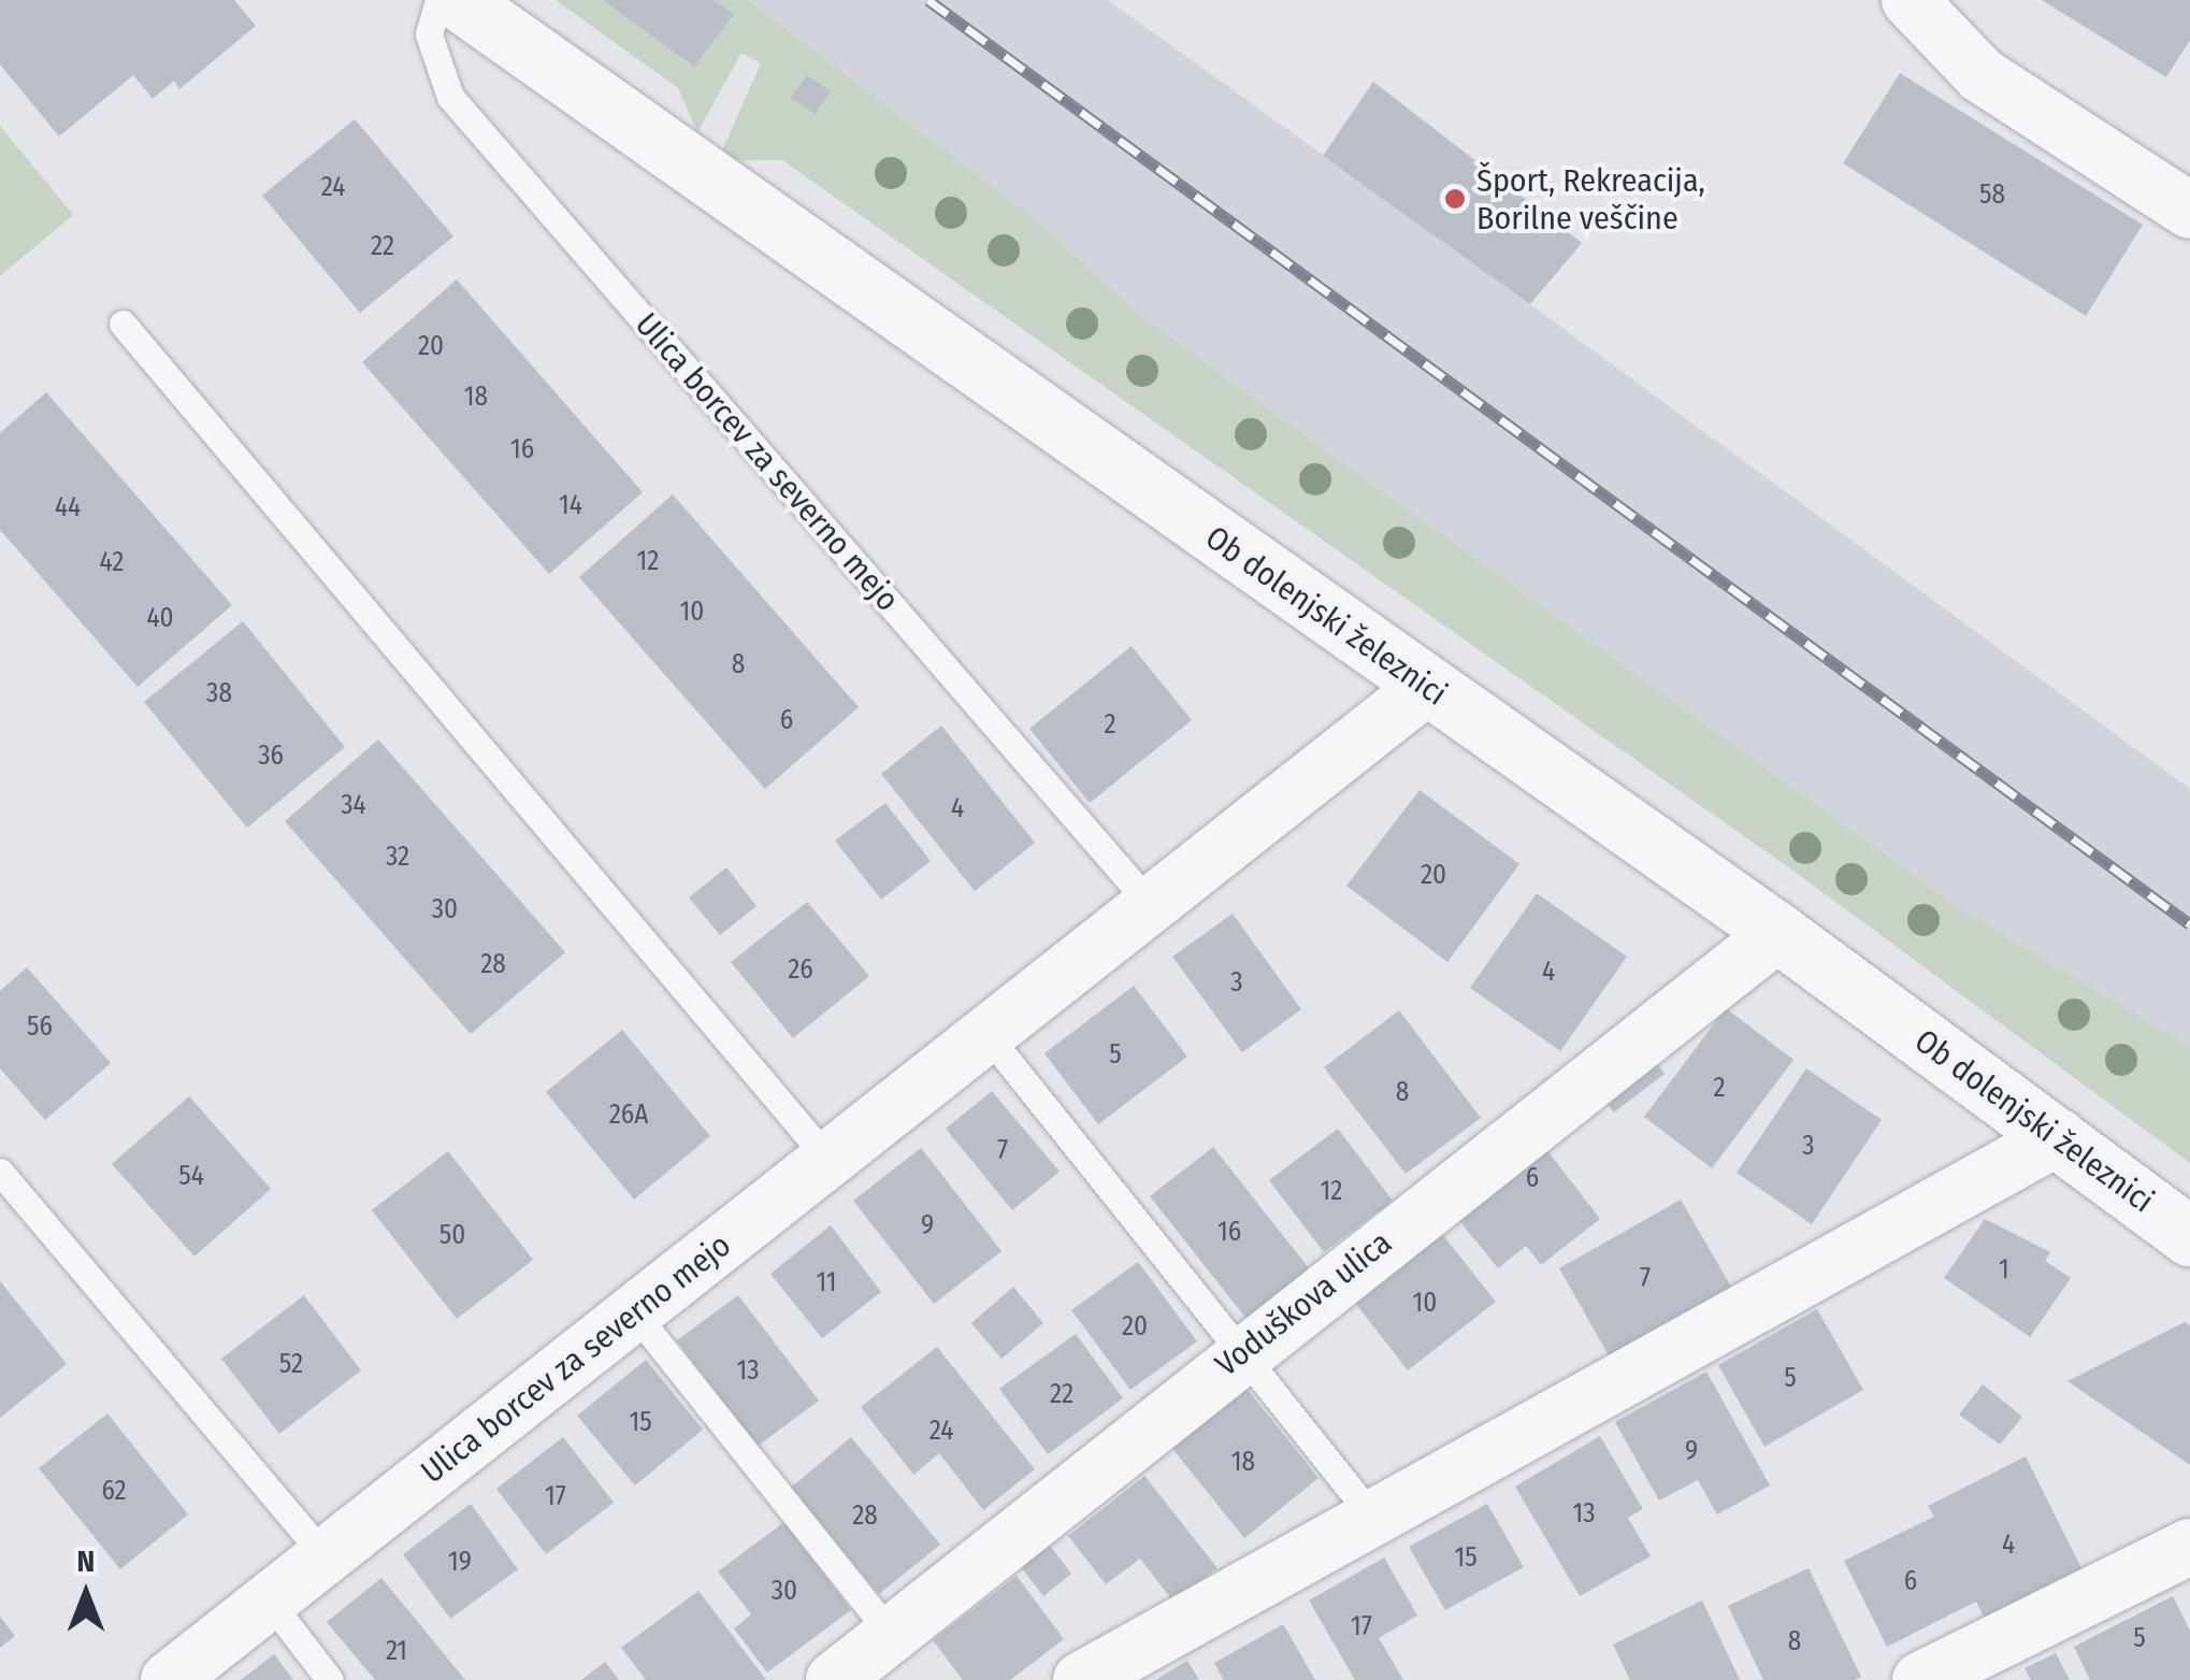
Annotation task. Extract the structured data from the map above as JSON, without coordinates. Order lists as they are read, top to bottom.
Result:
{
  "streets": {
    "street": ["Ulica borcev za severno mejo", "Ob dolenjski železnici", "Voduškova ulica"]
  },
  "crossings": [
    ["Ulica borcev za severno mejo", "Ob dolenjski železnici"],
    ["Ob dolenjski železnici", "Voduškova ulica"]
  ],
  "places": ["Šport, Rekreacija, Borilne veščine"],
  "house_numbers": [
    "24",
    "58",
    "22",
    "20",
    "18",
    "16",
    "14",
    "44",
    "12",
    "42",
    "10",
    "40",
    "8",
    "38",
    "6",
    "2",
    "36",
    "34",
    "4",
    "32",
    "20",
    "30",
    "28",
    "26",
    "4",
    "3",
    "56",
    "5",
    "2",
    "8",
    "26A",
    "3",
    "7",
    "54",
    "6",
    "12",
    "9",
    "16",
    "50",
    "1",
    "7",
    "11",
    "10",
    "20",
    "52",
    "13",
    "5",
    "22",
    "15",
    "24",
    "9",
    "18",
    "62",
    "17",
    "13",
    "28",
    "4",
    "15",
    "19",
    "6",
    "30",
    "17",
    "5",
    "8",
    "21"
  ],
  "north": "top"
}
